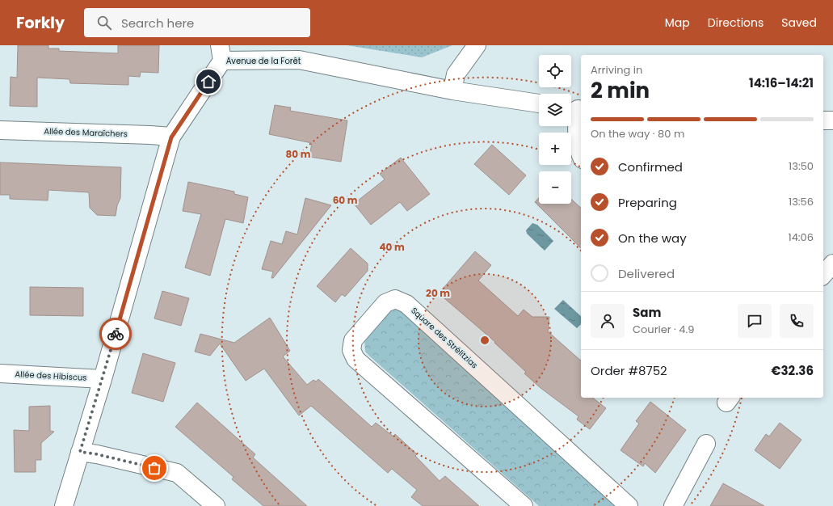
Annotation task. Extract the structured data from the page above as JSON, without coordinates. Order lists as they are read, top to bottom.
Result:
{
  "streets": {
    "street": [
      "Avenue de la Forêt",
      "Allée des Maraîchers",
      "Square des Strélitzias",
      "Allée des Hibiscus"
    ]
  },
  "crossings": [
    ["Avenue de la Forêt", "Allée des Maraîchers"],
    ["Avenue de la Forêt", "Allée des Hibiscus"]
  ],
  "page": {
    "header": "Forkly",
    "search": "Search here",
    "nav": ["Map", "Directions", "Saved"],
    "map_buttons": ["+", "−"],
    "heading": ["2 min", "Arriving in", "14:16–14:21"],
    "panel": [
      "Sam",
      "Courier · 4.9",
      "Order #8752",
      "€32.36"
    ],
    "bar": "On the way · 80 m",
    "list": [
      ["Confirmed", "13:50"],
      ["Preparing", "13:56"],
      ["On the way", "14:06"],
      "Delivered"
    ]
  },
  "rings": [
    "80 m",
    "60 m",
    "40 m",
    "20 m"
  ]
}
